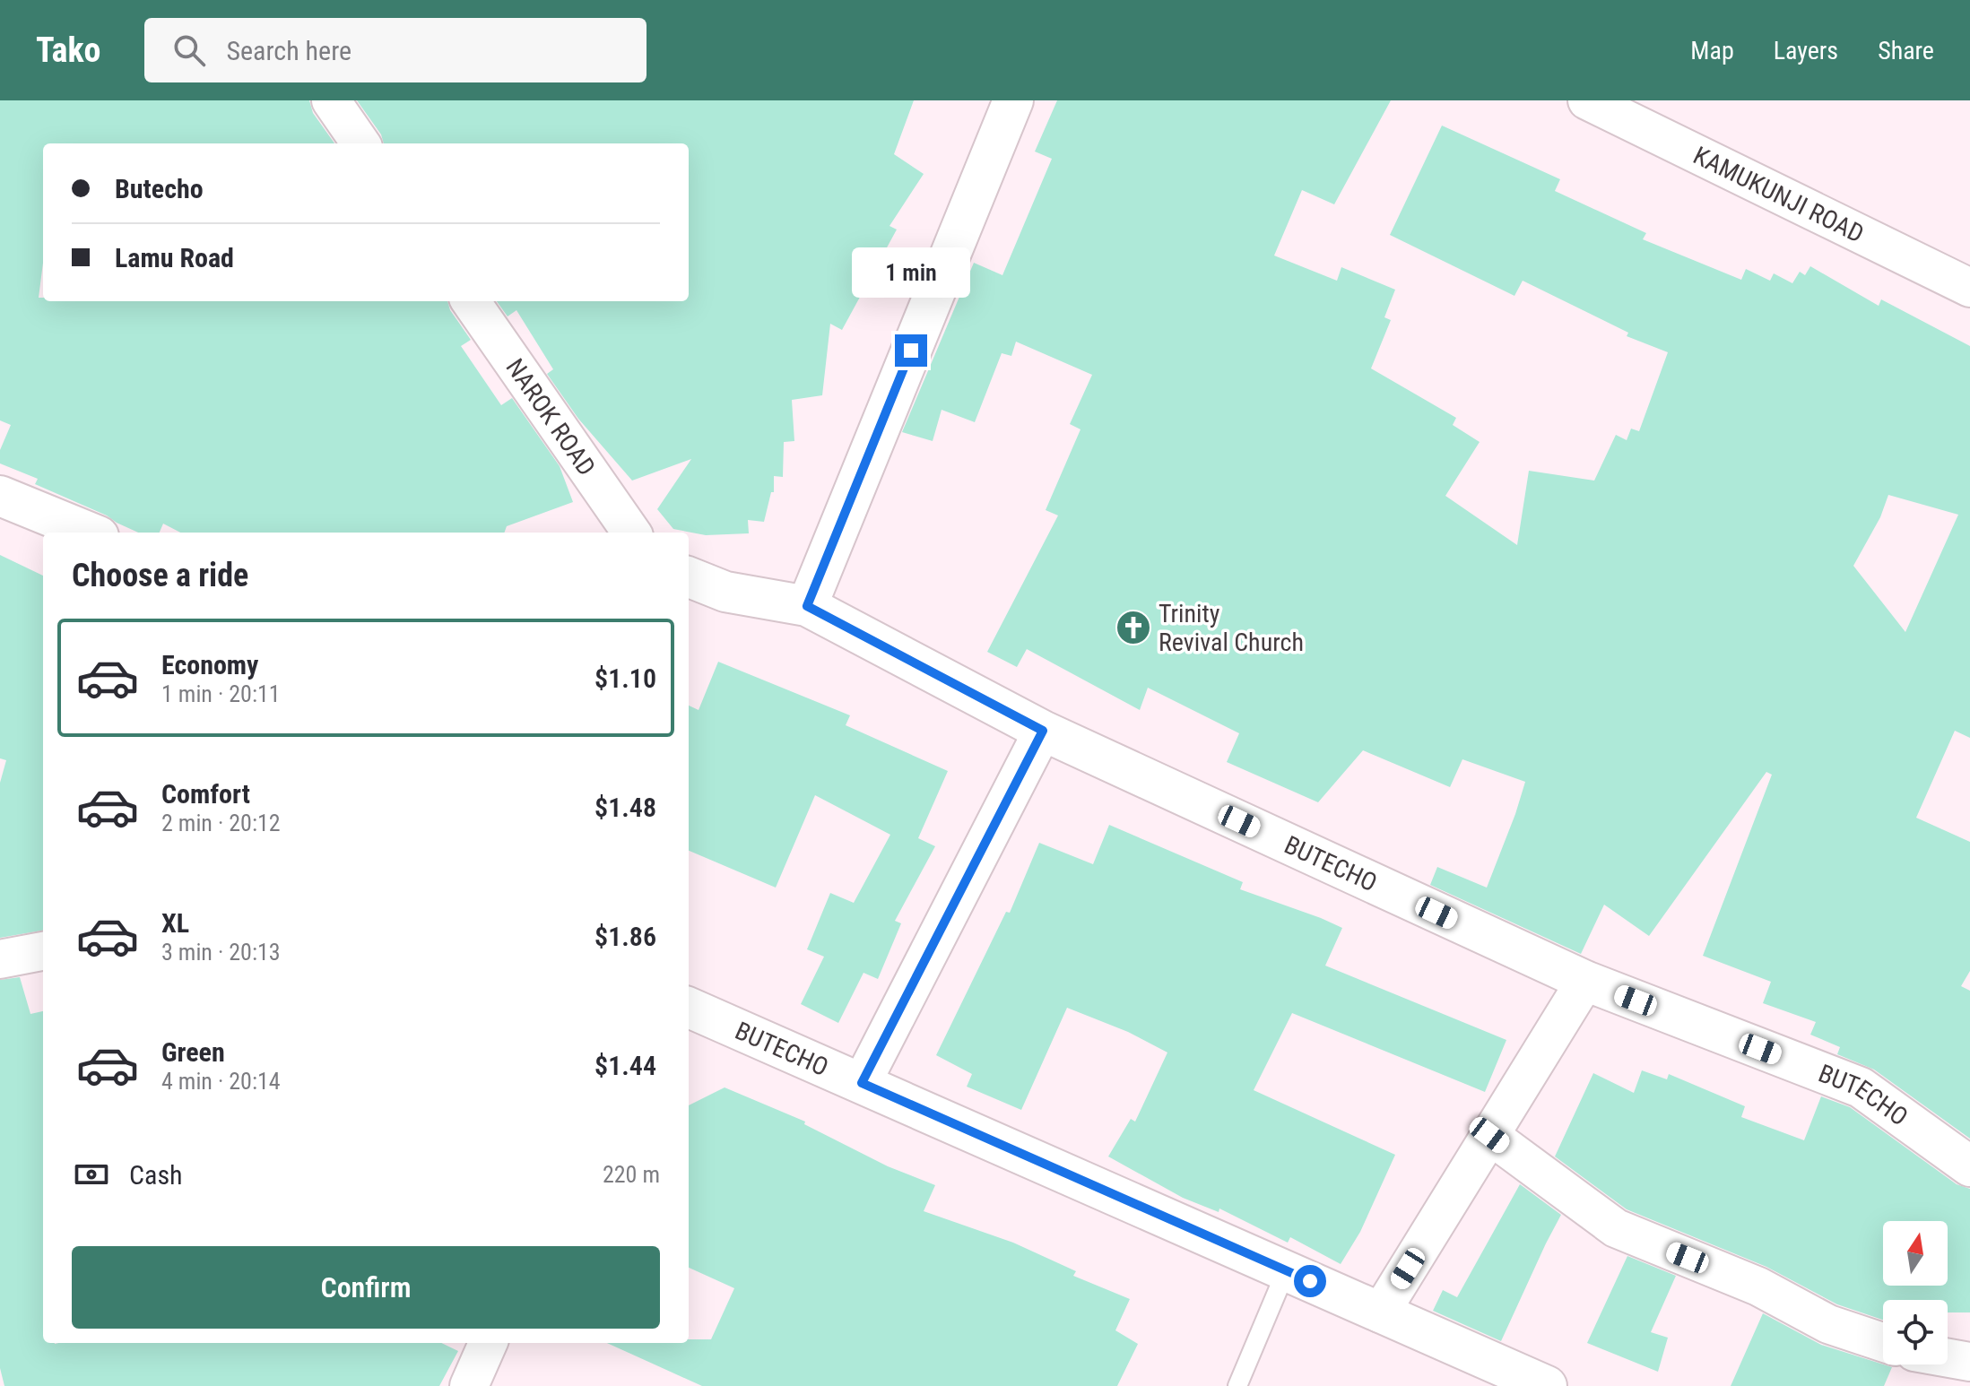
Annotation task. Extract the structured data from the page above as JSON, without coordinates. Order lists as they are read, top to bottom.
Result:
{
  "streets": {
    "street": ["KAMUKUNJI ROAD", "NAROK ROAD", "BUTECHO"]
  },
  "places": {
    "church": ["Trinity Revival Church"]
  },
  "north": "top",
  "page": {
    "header": "Tako",
    "search": "Search here",
    "nav": ["Map", "Layers", "Share"],
    "banner": ["Butecho", "Lamu Road"],
    "bubble": "1 min",
    "heading": "Choose a ride",
    "list": [
      {
        "name": "Economy",
        "note": "1 min · 20:11",
        "value": "$1.10"
      },
      {
        "name": "Comfort",
        "note": "2 min · 20:12",
        "value": "$1.48"
      },
      {
        "name": "XL",
        "note": "3 min · 20:13",
        "value": "$1.86"
      },
      {
        "name": "Green",
        "note": "4 min · 20:14",
        "value": "$1.44"
      }
    ],
    "pay": ["Cash", "220 m"],
    "buttons": "Confirm"
  }
}
